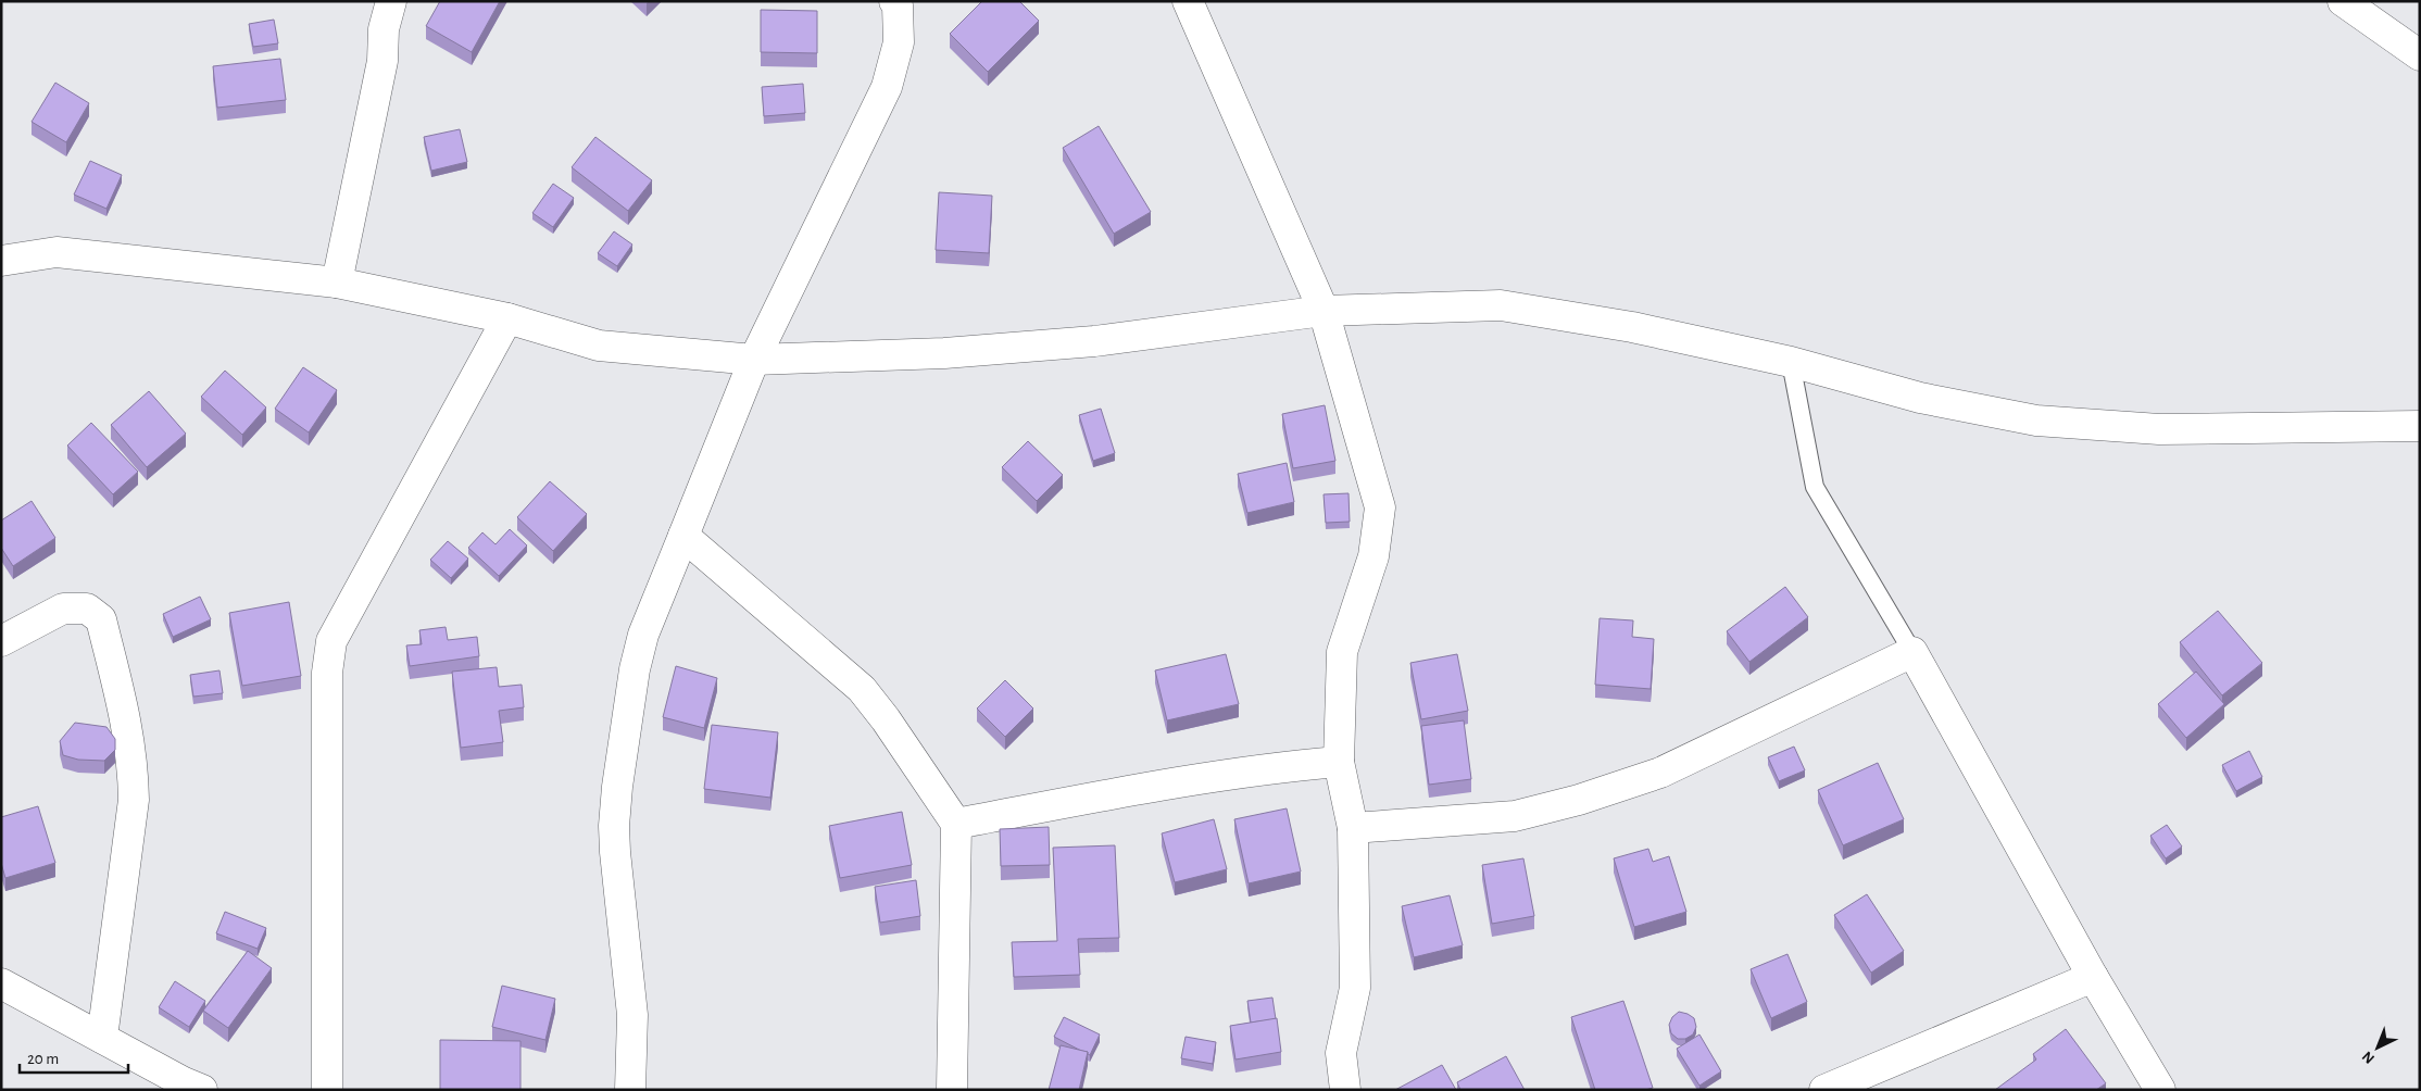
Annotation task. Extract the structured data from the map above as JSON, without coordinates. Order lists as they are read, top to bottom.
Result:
{
  "scale_bar": "20 m",
  "north": "bottom left"
}
